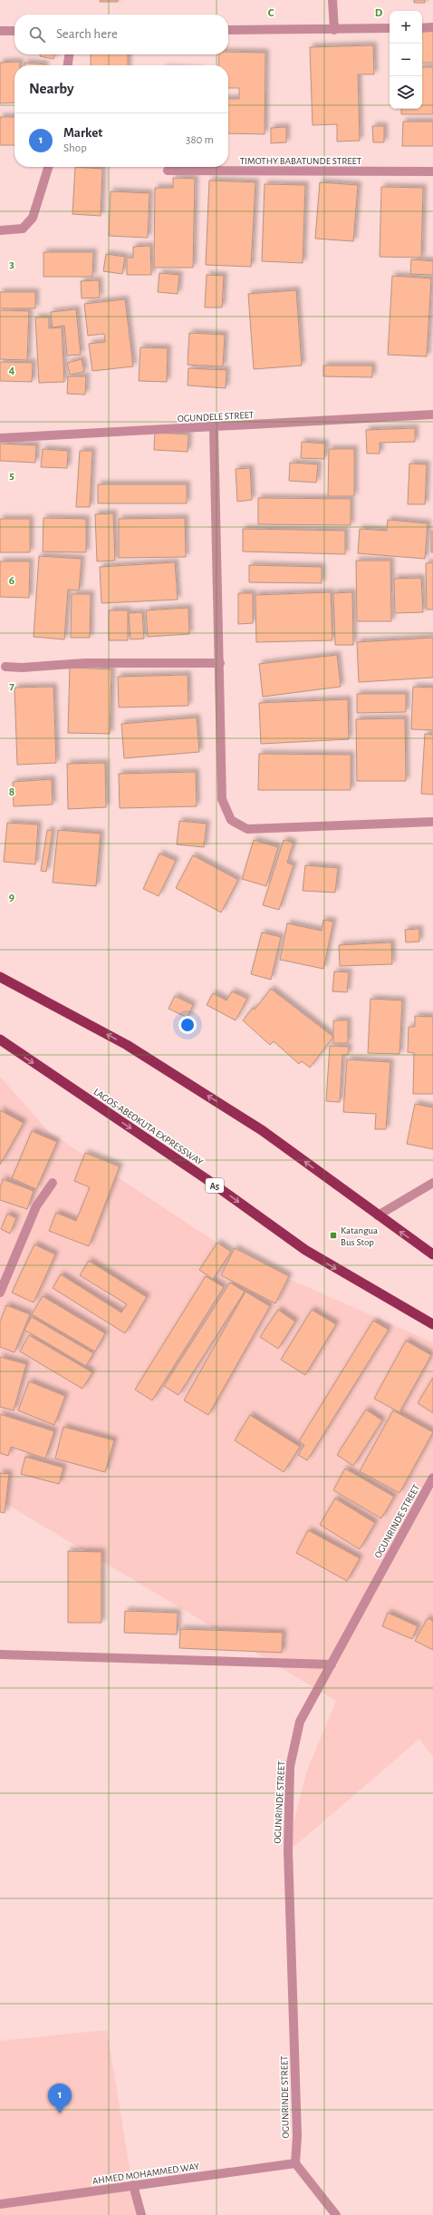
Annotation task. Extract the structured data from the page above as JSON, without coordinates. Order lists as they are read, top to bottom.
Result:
{
  "streets": {
    "highway": ["LAGOS-ABEOKUTA EXPRESSWAY", "A5"],
    "street": [
      "TIMOTHY BABATUNDE STREET",
      "OGUNDELE STREET",
      "OGUNRINDE STREET",
      "AHMED MOHAMMED WAY"
    ]
  },
  "crossings": [
    ["OGUNRINDE STREET", "AHMED MOHAMMED WAY"]
  ],
  "places": {
    "transit": ["Katangua Bus Stop"]
  },
  "page": {
    "map_buttons": ["+", "−"],
    "search": "Search here",
    "heading": "Nearby",
    "list": [
      {
        "mark": "1",
        "name": "Market",
        "note": "Shop",
        "value": "380 m"
      }
    ],
    "pins": "1"
  },
  "grid": {
    "columns": ["C", "D"],
    "rows": [
      "3",
      "4",
      "5",
      "6",
      "7",
      "8",
      "9"
    ]
  }
}
